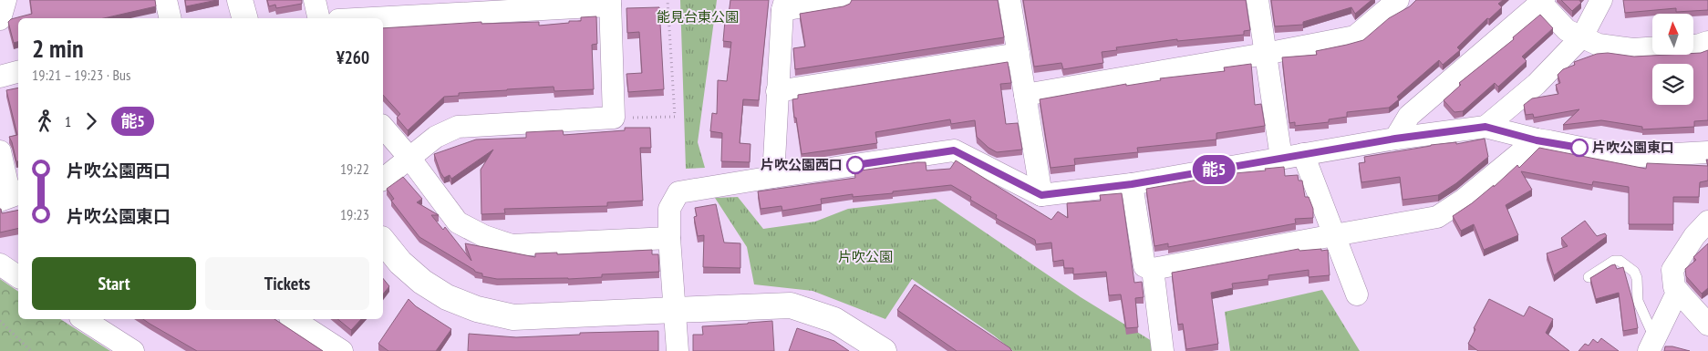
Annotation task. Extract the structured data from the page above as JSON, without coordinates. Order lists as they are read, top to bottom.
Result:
{
  "parks": ["能見台東公園", "片吹公園"],
  "places": ["片吹公園東口", "片吹公園西口"],
  "lines": ["bus line 能5"],
  "north": "top",
  "page": {
    "on_map": "能5",
    "heading": ["2 min", "19:21 – 19:23 · Bus", "¥260"],
    "legs": ["1", "能5"],
    "list": [
      {
        "name": "片吹公園西口",
        "value": "19:22"
      },
      {
        "name": "片吹公園東口",
        "value": "19:23"
      }
    ],
    "buttons": ["Start", "Tickets"]
  }
}
